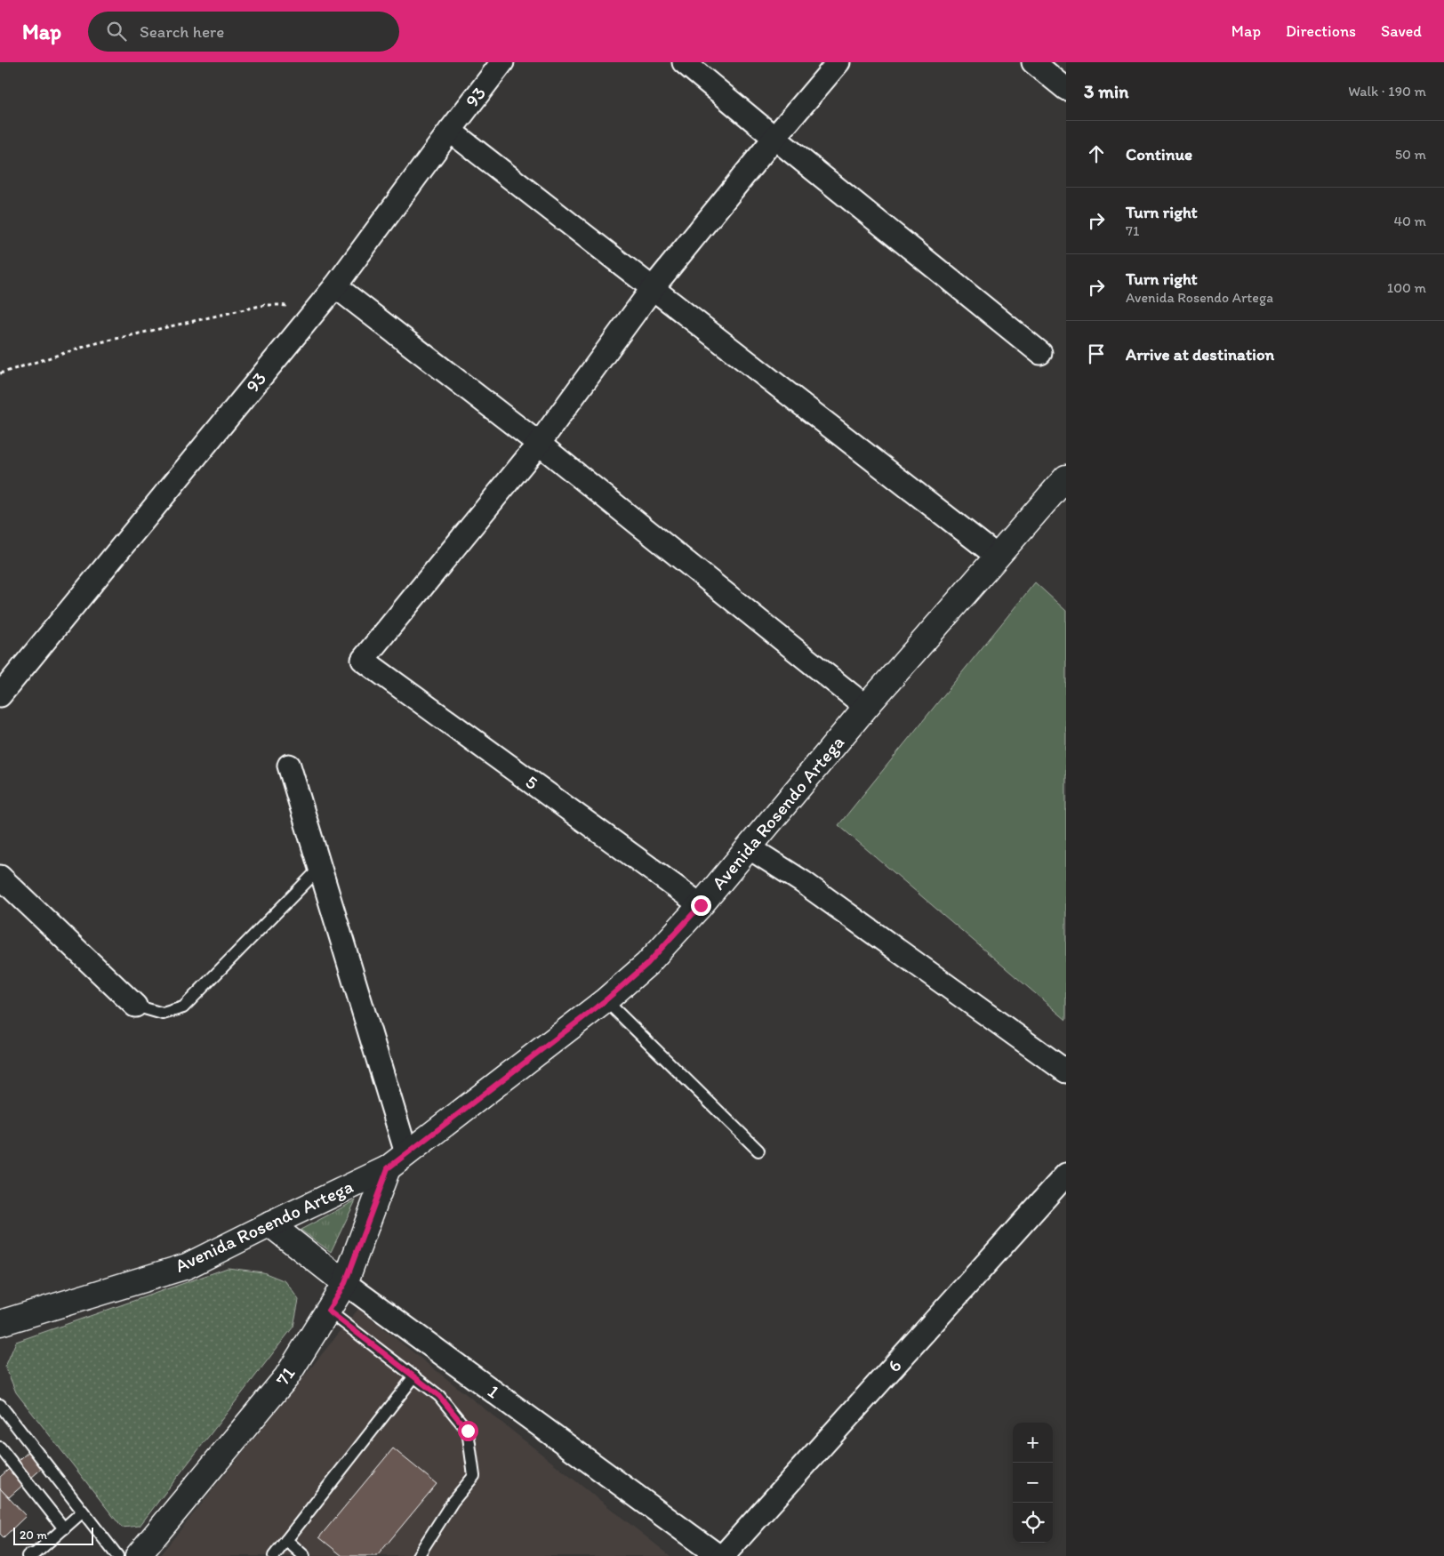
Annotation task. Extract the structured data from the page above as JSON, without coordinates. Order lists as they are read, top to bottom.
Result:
{
  "streets": {
    "main road": ["Avenida Rosendo Artega", "71", "1"],
    "street": ["93", "5", "6"]
  },
  "crossings": [
    ["5", "Avenida Rosendo Artega"],
    ["Avenida Rosendo Artega", "71"],
    ["Avenida Rosendo Artega", "1"],
    ["71", "1"]
  ],
  "scale_bar": "20 m",
  "page": {
    "header": "Map",
    "search": "Search here",
    "nav": ["Map", "Directions", "Saved"],
    "heading": ["3 min", "Walk · 190 m"],
    "list": [
      ["Continue", "50 m"],
      ["Turn right", "71", "40 m"],
      ["Turn right", "Avenida Rosendo Artega", "100 m"],
      "Arrive at destination"
    ],
    "map_buttons": ["+", "−"],
    "scale": "20 m"
  }
}
